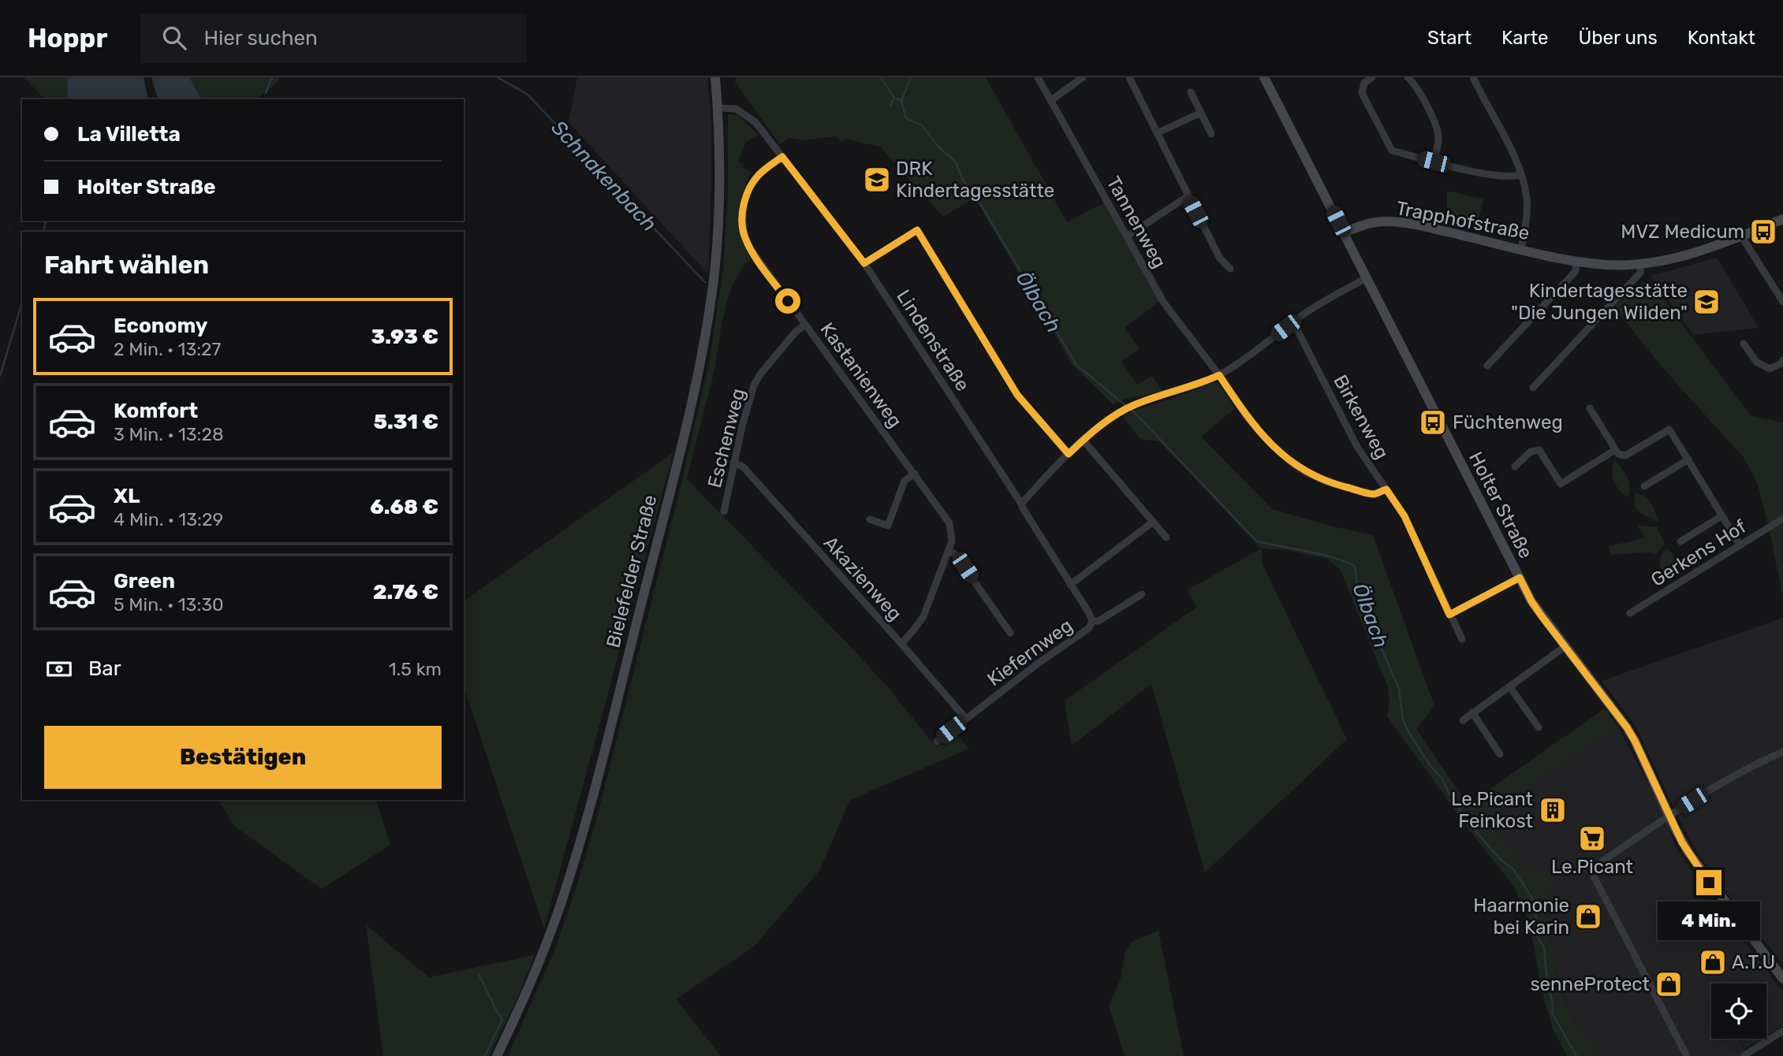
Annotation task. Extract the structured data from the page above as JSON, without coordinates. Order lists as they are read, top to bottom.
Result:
{
  "streets": {
    "street": [
      "Trapphofstraße",
      "Tannenweg",
      "Lindenstraße",
      "Kastanienweg",
      "Birkenweg",
      "Eschenweg",
      "Holter Straße",
      "Gerkens Hof",
      "Bielefelder Straße",
      "Akazienweg",
      "Kiefernweg"
    ]
  },
  "crossings": [
    ["Trapphofstraße", "Holter Straße"],
    ["Tannenweg", "Birkenweg"],
    ["Lindenstraße", "Kastanienweg"],
    ["Lindenstraße", "Bielefelder Straße"],
    ["Lindenstraße", "Kiefernweg"],
    ["Kastanienweg", "Eschenweg"],
    ["Kastanienweg", "Akazienweg"],
    ["Eschenweg", "Akazienweg"],
    ["Akazienweg", "Kiefernweg"]
  ],
  "water": ["Schnakenbach", "Ölbach"],
  "places": {
    "school or university": ["DRK Kindertagesstätte", "Kindertagesstätte \"Die Jungen Wilden\""],
    "bus stop": ["MVZ Medicum", "Füchtenweg"],
    "building": ["Le.Picant Feinkost"],
    "supermarket": ["Le.Picant"],
    "shop": ["Haarmonie bei Karin", "A.T.U", "senneProtect"]
  },
  "page": {
    "header": "Hoppr",
    "search": "Hier suchen",
    "nav": [
      "Start",
      "Karte",
      "Über uns",
      "Kontakt"
    ],
    "banner": ["La Villetta", "Holter Straße"],
    "heading": "Fahrt wählen",
    "list": [
      {
        "name": "Economy",
        "note": "2 Min. · 13:27",
        "value": "3.93 €"
      },
      {
        "name": "Komfort",
        "note": "3 Min. · 13:28",
        "value": "5.31 €"
      },
      {
        "name": "XL",
        "note": "4 Min. · 13:29",
        "value": "6.68 €"
      },
      {
        "name": "Green",
        "note": "5 Min. · 13:30",
        "value": "2.76 €"
      }
    ],
    "pay": ["Bar", "1.5 km"],
    "buttons": "Bestätigen",
    "bubble": "4 Min."
  }
}
